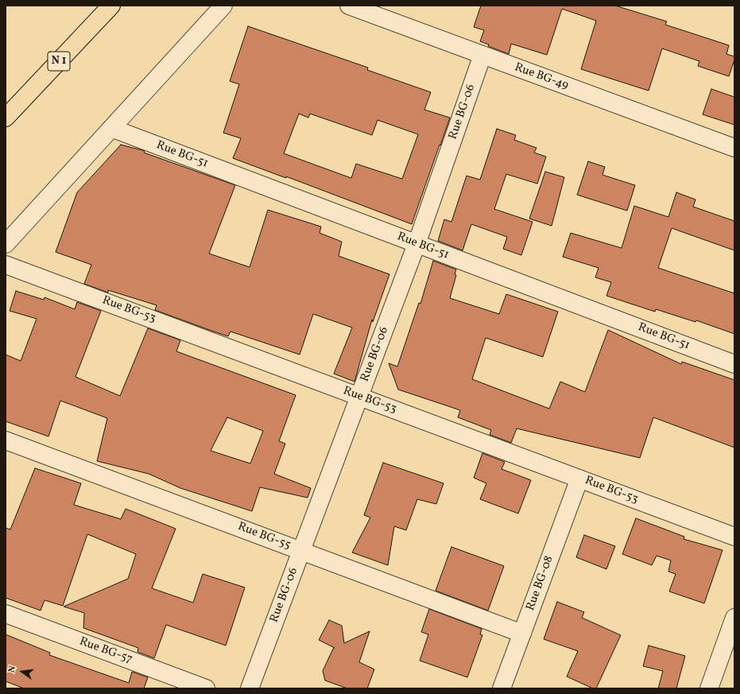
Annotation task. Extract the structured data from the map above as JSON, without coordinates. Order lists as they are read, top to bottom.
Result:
{
  "streets": {
    "highway": ["N 1"],
    "street": [
      "Rue BG-49",
      "Rue BG-06",
      "Rue BG-51",
      "Rue BG-53",
      "Rue BG-55",
      "Rue BG-08",
      "Rue BG-57"
    ]
  },
  "crossings": [
    ["Rue BG-49", "Rue BG-06"],
    ["Rue BG-06", "Rue BG-51"],
    ["Rue BG-06", "Rue BG-53"],
    ["Rue BG-06", "Rue BG-55"],
    ["Rue BG-53", "Rue BG-08"],
    ["Rue BG-55", "Rue BG-08"]
  ],
  "north": "left"
}
